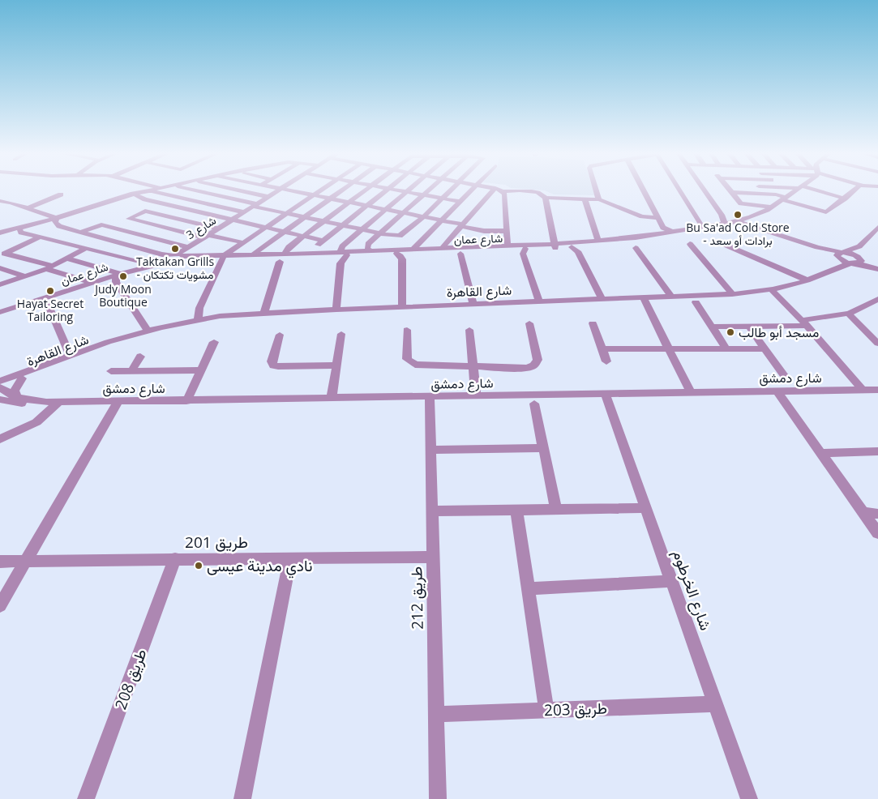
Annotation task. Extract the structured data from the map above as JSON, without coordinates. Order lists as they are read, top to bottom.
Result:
{
  "streets": {
    "street": [
      "شارع 3",
      "شارع عمان",
      "شارع القاهرة",
      "شارع دمشق",
      "طريق 201",
      "شارع الخرطوم",
      "طريق 212",
      "طريق 208",
      "طريق 203"
    ]
  },
  "crossings": [
    ["شارع 3", "شارع عمان"],
    ["شارع القاهرة", "شارع دمشق"],
    ["شارع دمشق", "شارع الخرطوم"],
    ["شارع دمشق", "طريق 212"],
    ["طريق 201", "طريق 212"],
    ["طريق 201", "طريق 208"],
    ["شارع الخرطوم", "طريق 203"],
    ["طريق 212", "طريق 203"]
  ],
  "places": [
    "Bu Sa'ad Cold Store - برادات أو سعد",
    "Taktakan Grills - مشويات تكتكان",
    "Judy Moon Boutique",
    "Hayat Secret Tailoring",
    "مسجد أبو طالب",
    "نادي مدينة عيسى"
  ]
}
